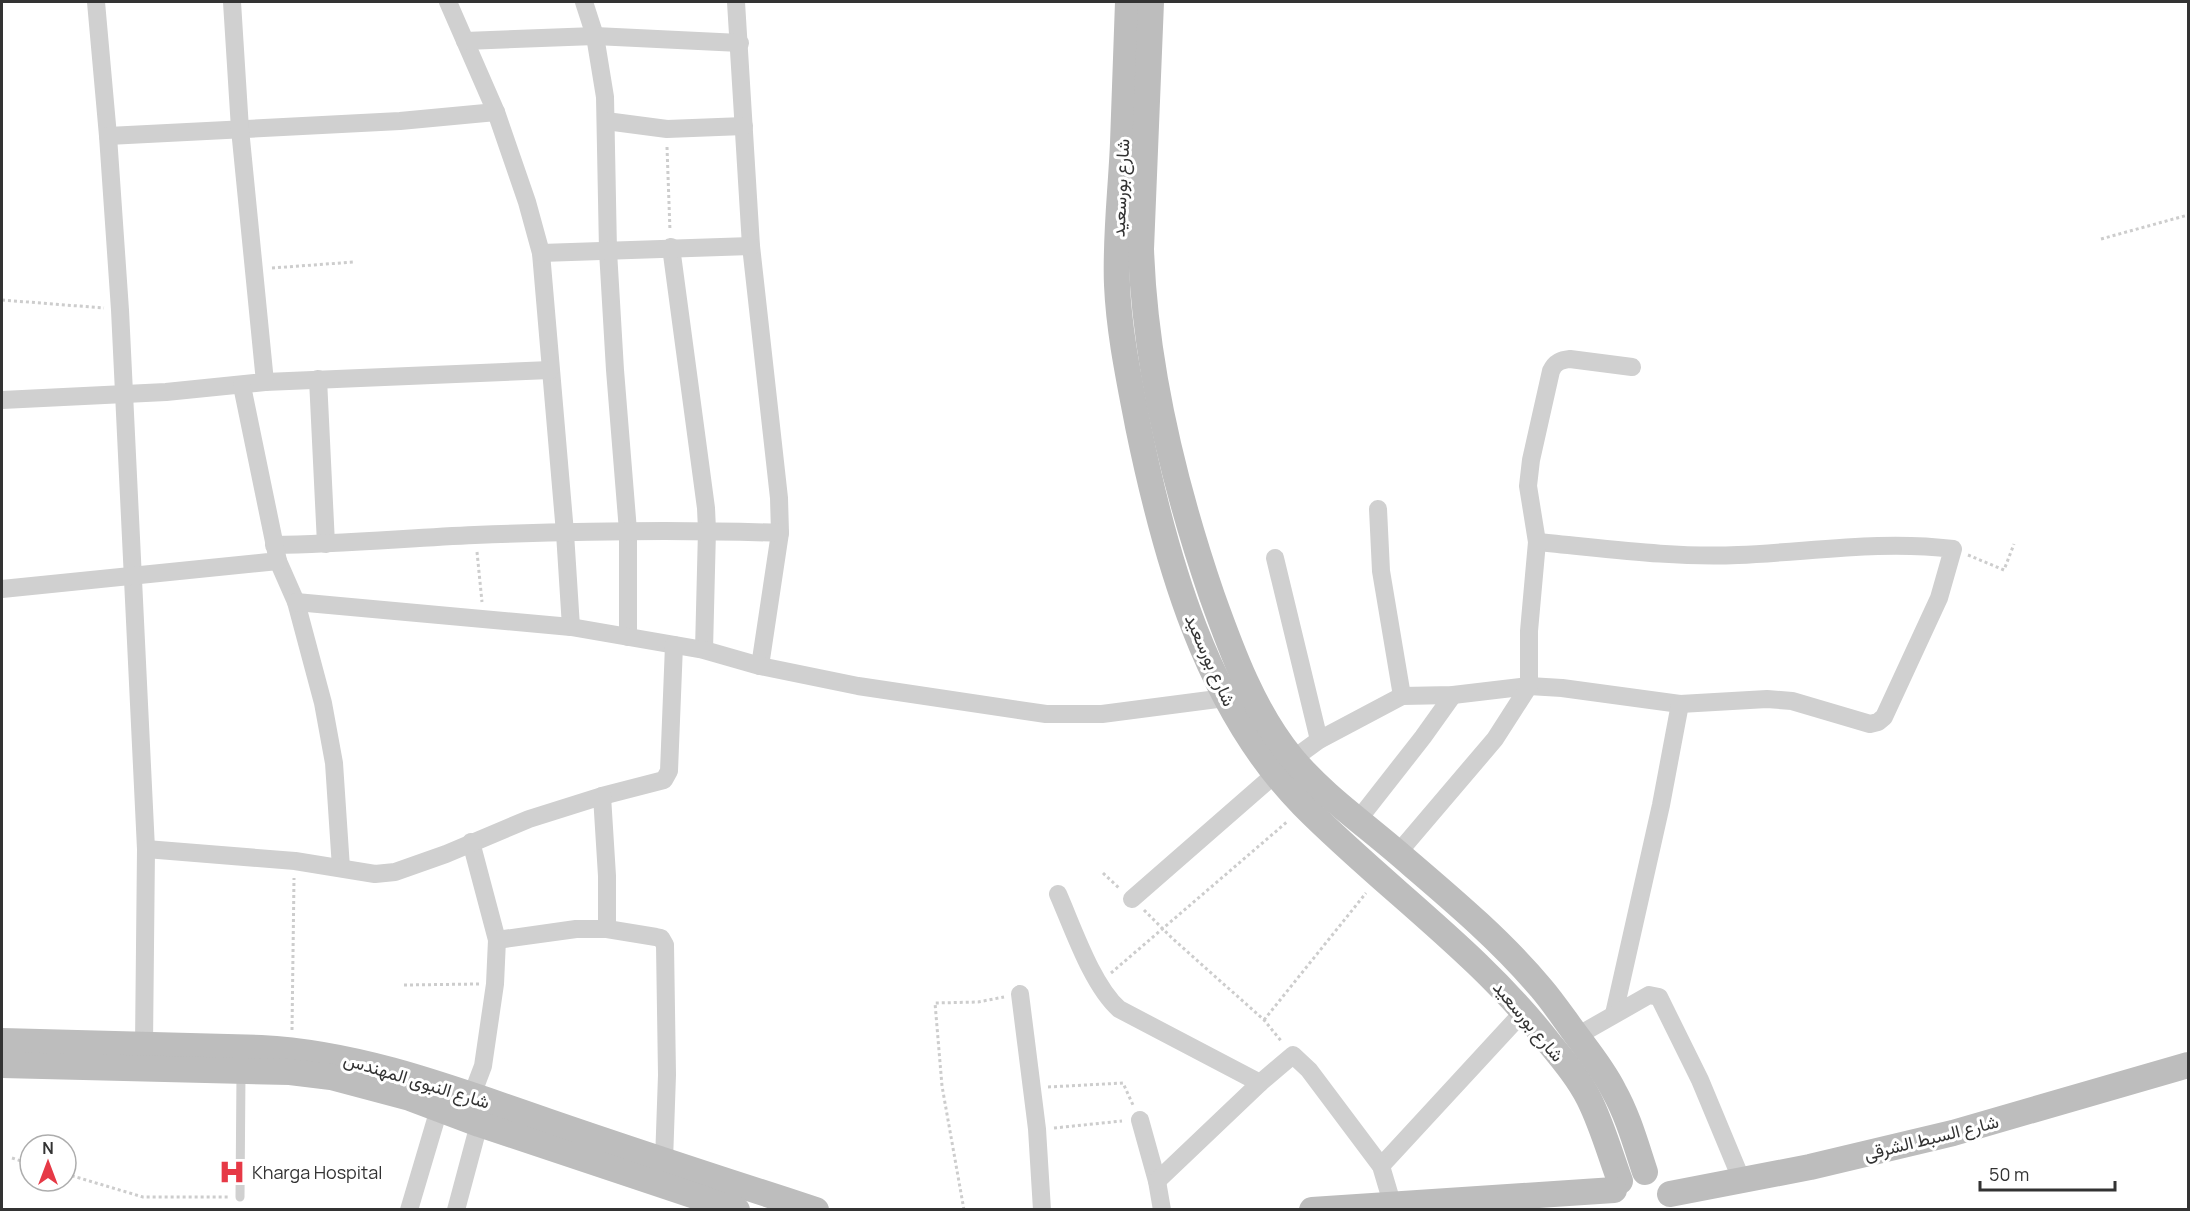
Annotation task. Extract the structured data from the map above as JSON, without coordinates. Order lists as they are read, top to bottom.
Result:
{
  "streets": {
    "street": ["شارع بورسعيد", "شارع النبوى المهندس", "شارع السبط الشرقى"]
  },
  "places": {
    "hospital": ["Kharga Hospital"]
  },
  "scale_bar": "50 m",
  "north": "top"
}
